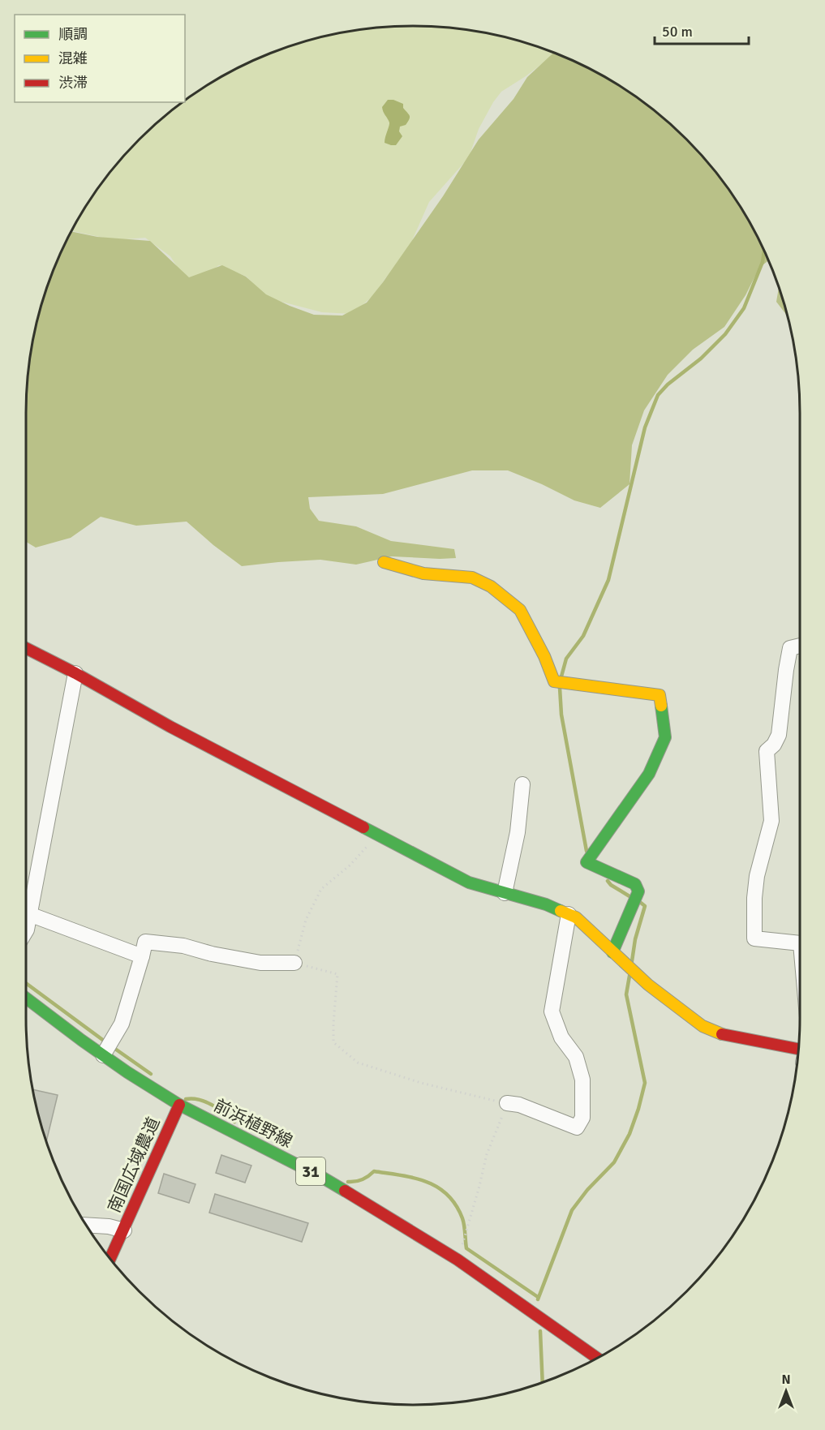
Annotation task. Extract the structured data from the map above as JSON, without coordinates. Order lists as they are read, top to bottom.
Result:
{
  "streets": {
    "street": ["前浜植野線", "南国広域農道", "31"]
  },
  "crossings": [
    ["前浜植野線", "南国広域農道"]
  ],
  "legend": ["順調", "混雑", "渋滞"],
  "scale_bar": "50 m",
  "north": "top"
}
